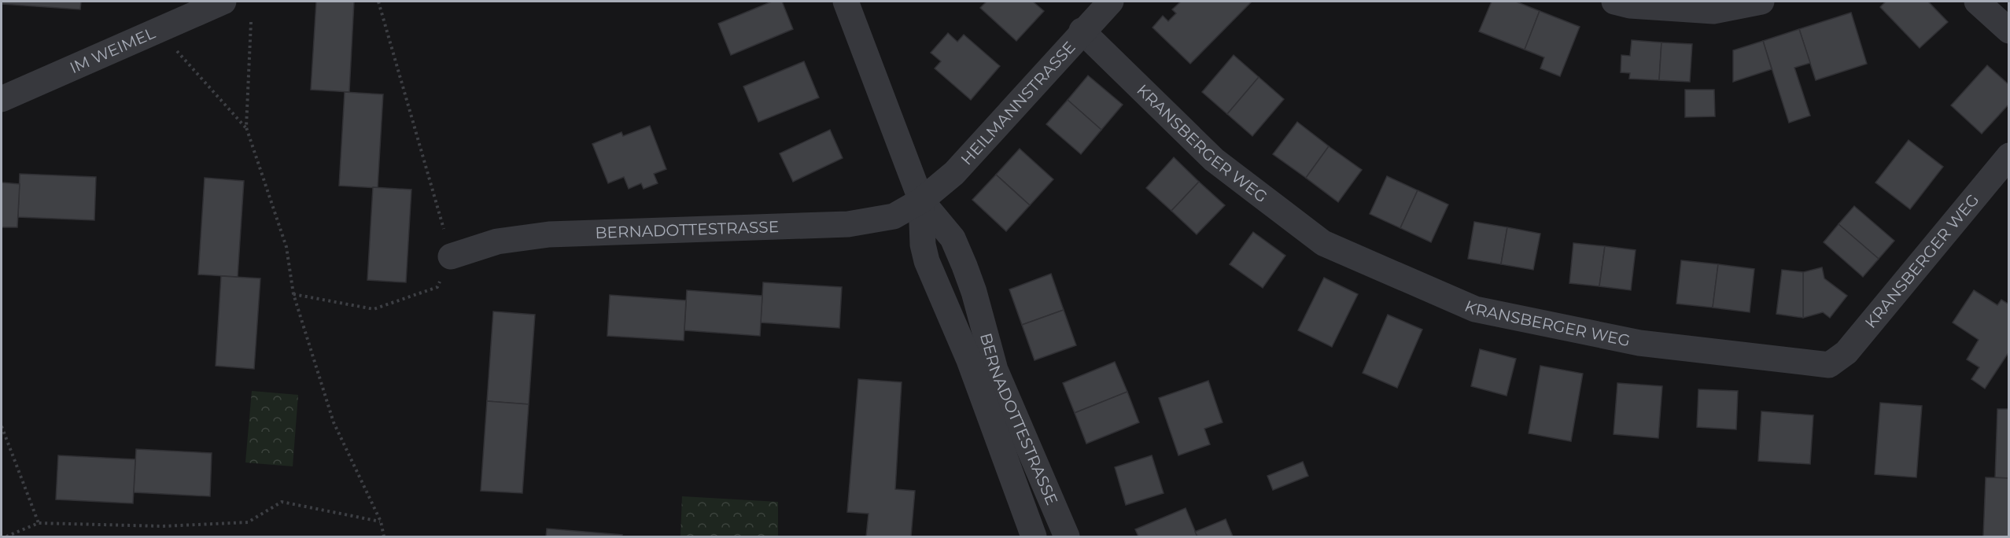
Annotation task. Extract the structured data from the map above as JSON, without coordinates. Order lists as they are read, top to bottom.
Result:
{
  "streets": {
    "street": [
      "IM WEIMEL",
      "HEILMANNSTRASSE",
      "KRANSBERGER WEG",
      "BERNADOTTESTRASSE"
    ]
  },
  "crossings": [
    ["HEILMANNSTRASSE", "KRANSBERGER WEG"],
    ["HEILMANNSTRASSE", "BERNADOTTESTRASSE"]
  ]
}
